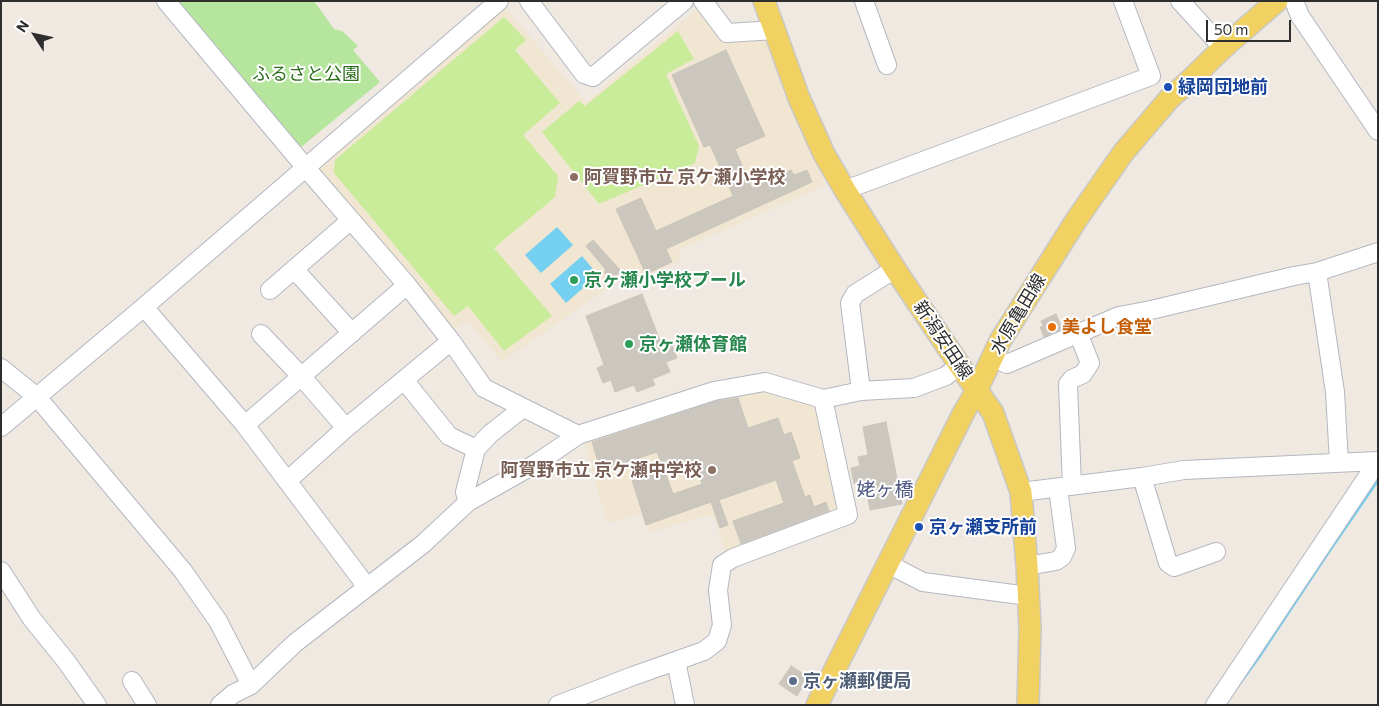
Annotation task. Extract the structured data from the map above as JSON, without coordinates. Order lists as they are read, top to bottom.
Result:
{
  "streets": {
    "main road": ["水原亀田線", "新潟安田線"]
  },
  "crossings": [
    ["水原亀田線", "新潟安田線"]
  ],
  "districts": ["姥ヶ橋"],
  "parks": ["ふるさと公園"],
  "places": [
    "緑岡団地前",
    "阿賀野市立 京ケ瀬小学校",
    "京ヶ瀬小学校プール",
    "美よし食堂",
    "京ヶ瀬体育館",
    "阿賀野市立 京ケ瀬中学校",
    "京ヶ瀬支所前",
    "京ヶ瀬郵便局"
  ],
  "scale_bar": "50 m",
  "north": "top left"
}
